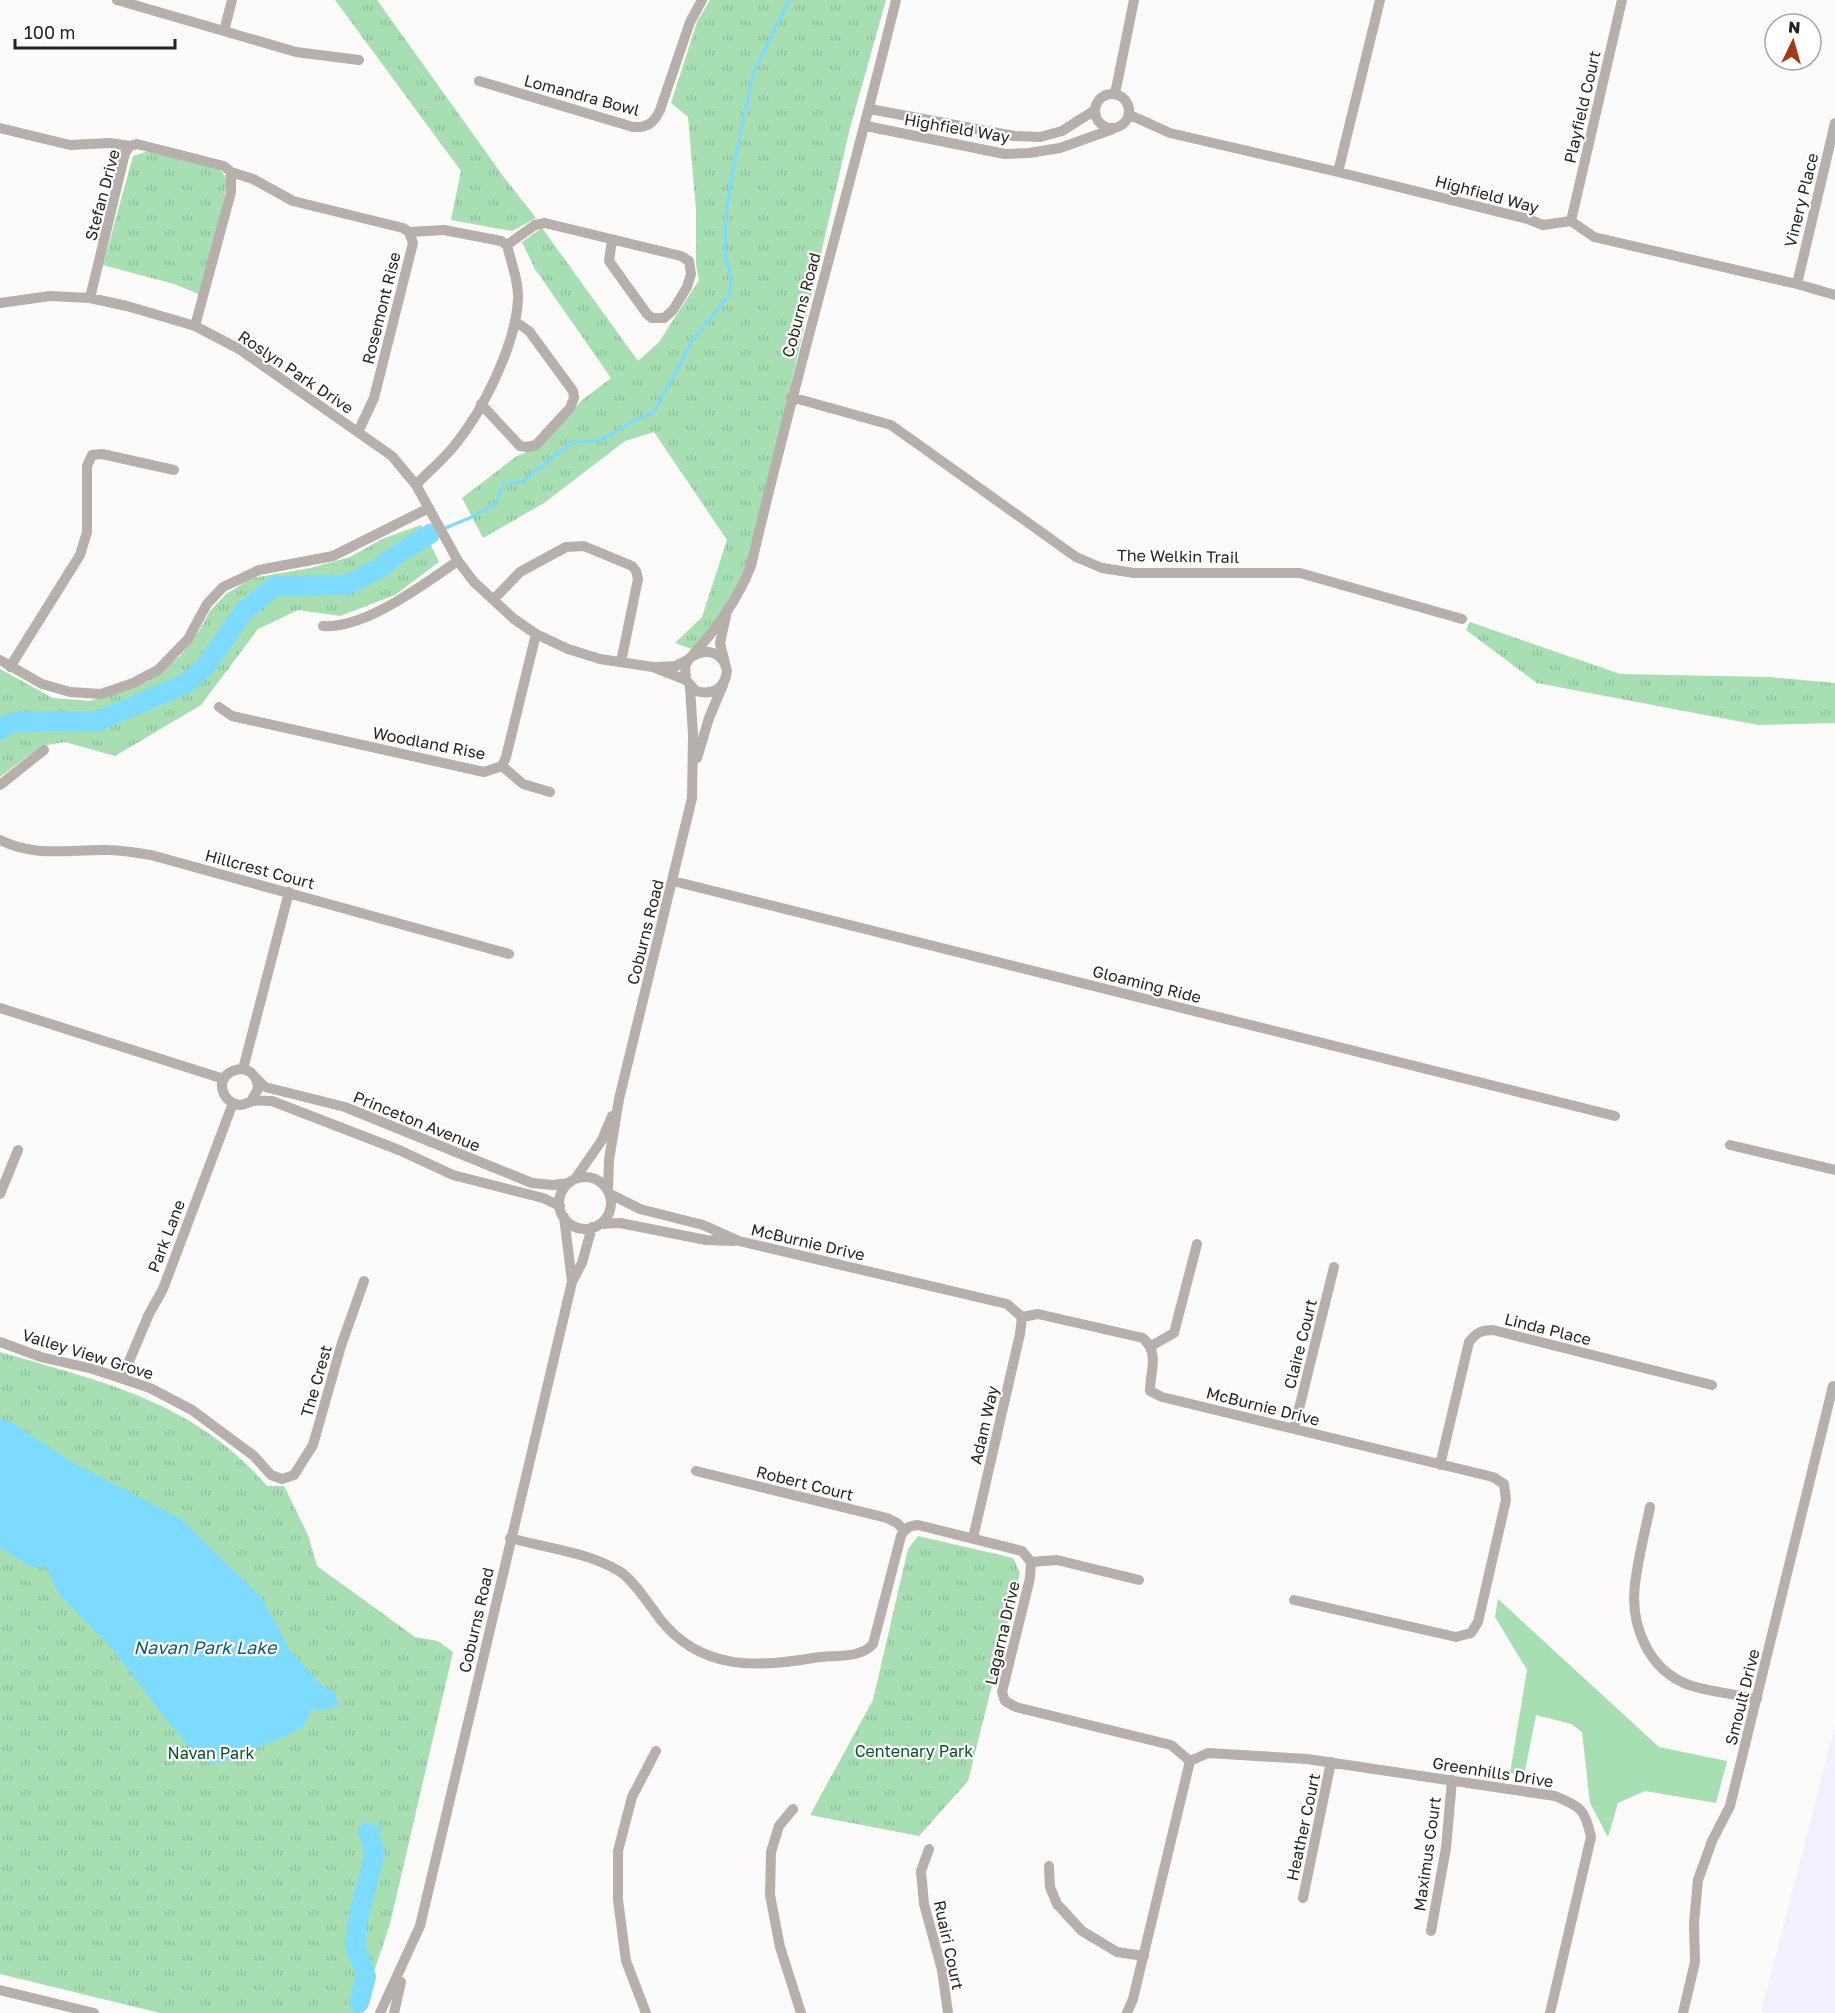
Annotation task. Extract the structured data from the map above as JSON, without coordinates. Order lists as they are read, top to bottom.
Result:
{
  "streets": {
    "street": [
      "Lomandra Bowl",
      "Playfield Court",
      "Highfield Way",
      "Stefan Drive",
      "Vinery Place",
      "Coburns Road",
      "Rosemont Rise",
      "Roslyn Park Drive",
      "The Welkin Trail",
      "Woodland Rise",
      "Hillcrest Court",
      "Gloaming Ride",
      "Princeton Avenue",
      "Park Lane",
      "McBurnie Drive",
      "Linda Place",
      "Claire Court",
      "Valley View Grove",
      "The Crest",
      "Adam Way",
      "Robert Court",
      "Lagarna Drive",
      "Smoult Drive",
      "Greenhills Drive",
      "Heather Court",
      "Maximus Court",
      "Ruairi Court"
    ]
  },
  "crossings": [
    ["Playfield Court", "Highfield Way"],
    ["Highfield Way", "Coburns Road"],
    ["Stefan Drive", "Rosemont Rise"],
    ["Stefan Drive", "Roslyn Park Drive"],
    ["Coburns Road", "Roslyn Park Drive"],
    ["Coburns Road", "The Welkin Trail"],
    ["Coburns Road", "Gloaming Ride"],
    ["Coburns Road", "Princeton Avenue"],
    ["Coburns Road", "McBurnie Drive"],
    ["Rosemont Rise", "Roslyn Park Drive"],
    ["Roslyn Park Drive", "Woodland Rise"],
    ["Princeton Avenue", "Park Lane"],
    ["Princeton Avenue", "McBurnie Drive"],
    ["Park Lane", "Valley View Grove"],
    ["McBurnie Drive", "Linda Place"],
    ["McBurnie Drive", "Claire Court"],
    ["McBurnie Drive", "Adam Way"],
    ["Valley View Grove", "The Crest"],
    ["Adam Way", "Lagarna Drive"],
    ["Robert Court", "Lagarna Drive"],
    ["Lagarna Drive", "Greenhills Drive"],
    ["Greenhills Drive", "Heather Court"],
    ["Greenhills Drive", "Maximus Court"]
  ],
  "water": ["Navan Park Lake"],
  "parks": ["Centenary Park", "Navan Park"],
  "scale_bar": "100 m",
  "north": "top"
}
